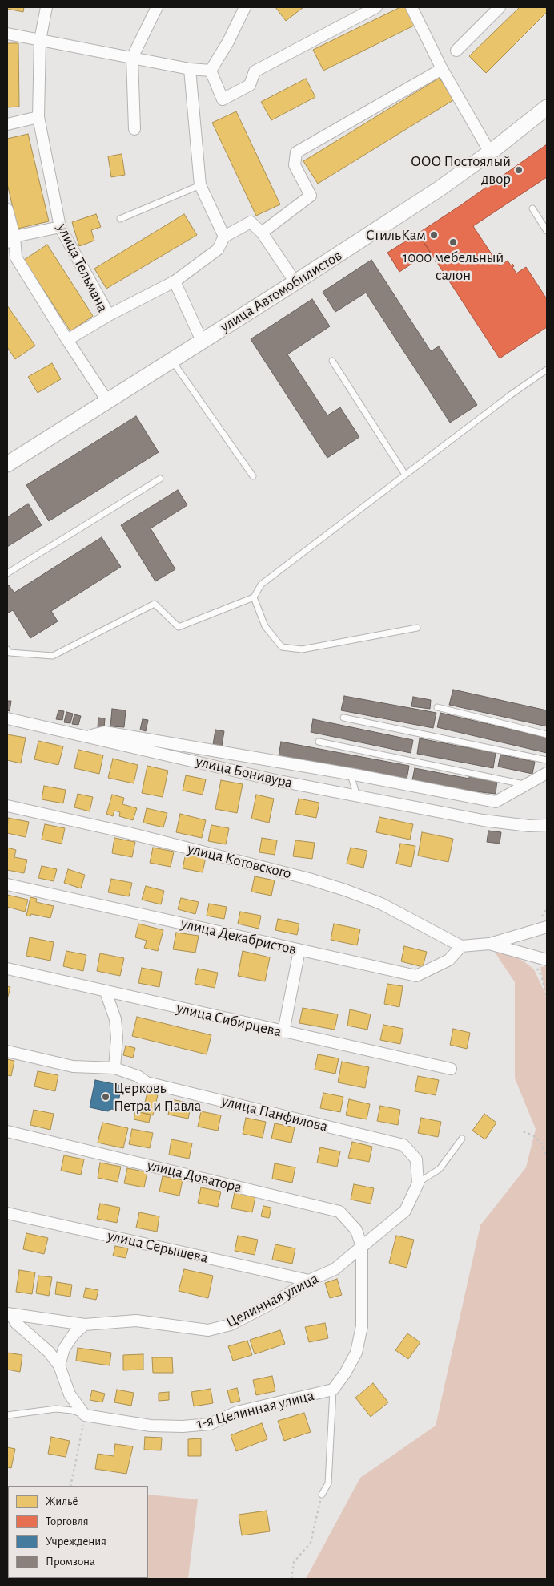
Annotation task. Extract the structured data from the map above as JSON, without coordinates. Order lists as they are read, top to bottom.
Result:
{
  "streets": {
    "street": [
      "улица Тельмана",
      "улица Автомобилистов",
      "улица Бонивура",
      "улица Котовского",
      "улица Декабристов",
      "улица Сибирцева",
      "улица Панфилова",
      "улица Доватора",
      "улица Серышева",
      "Целинная улица",
      "1-я Целинная улица"
    ]
  },
  "crossings": [
    ["улица Котовского", "улица Декабристов"],
    ["улица Панфилова", "Целинная улица"],
    ["улица Доватора", "Целинная улица"],
    ["улица Доватора", "1-я Целинная улица"],
    ["улица Серышева", "Целинная улица"],
    ["Целинная улица", "1-я Целинная улица"]
  ],
  "places": [
    "ООО Постоялый двор",
    "СтильКам",
    "1000 мебельный салон",
    "Церковь Петра и Павла"
  ],
  "legend": [
    "Жильё",
    "Торговля",
    "Учреждения",
    "Промзона"
  ]
}
